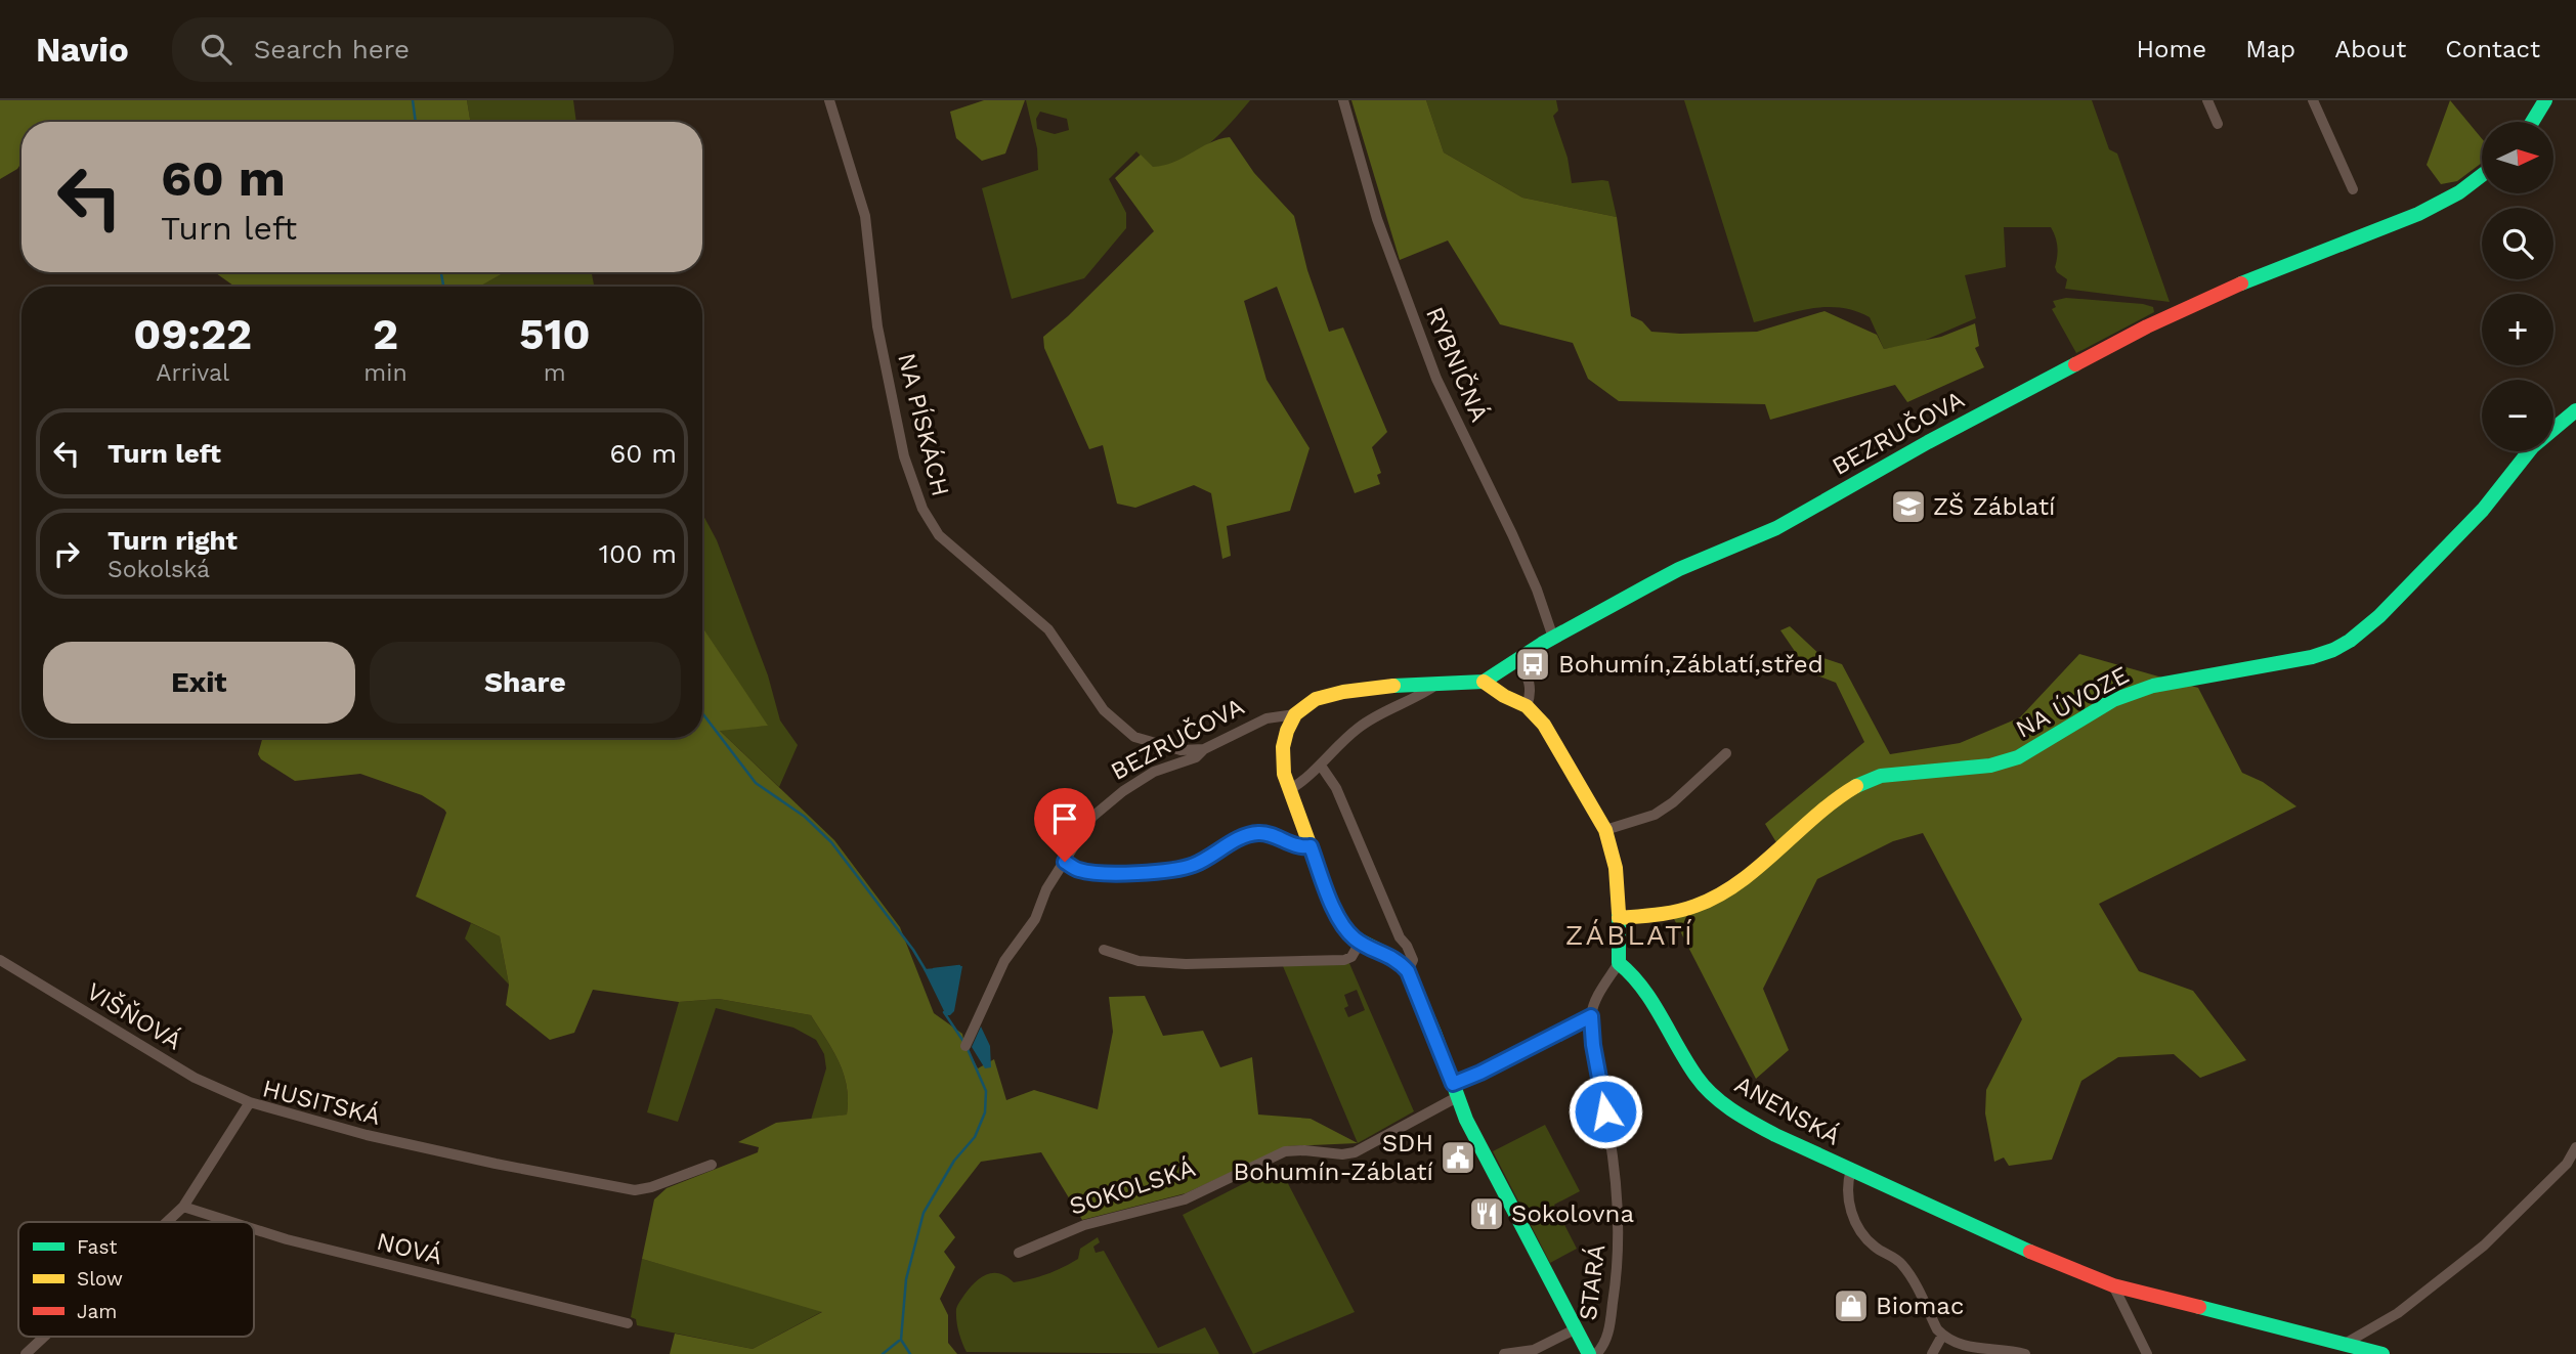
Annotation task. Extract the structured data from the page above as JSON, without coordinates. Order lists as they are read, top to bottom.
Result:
{
  "streets": {
    "street": [
      "RYBNIČNÁ",
      "NA PÍSKÁCH",
      "BEZRUČOVA",
      "NA ÚVOZE",
      "VIŠŇOVÁ",
      "HUSITSKÁ",
      "ANENSKÁ",
      "SOKOLSKÁ",
      "NOVÁ",
      "STARÁ"
    ]
  },
  "crossings": [
    ["RYBNIČNÁ", "BEZRUČOVA"],
    ["NA PÍSKÁCH", "BEZRUČOVA"],
    ["VIŠŇOVÁ", "HUSITSKÁ"],
    ["HUSITSKÁ", "NOVÁ"],
    ["ANENSKÁ", "STARÁ"],
    ["SOKOLSKÁ", "STARÁ"]
  ],
  "districts": ["ZÁBLATÍ"],
  "places": {
    "school or university": ["ZŠ Záblatí"],
    "bus stop": ["Bohumín,Záblatí,střed"],
    "public building": ["SDH Bohumín-Záblatí"],
    "restaurant": ["Sokolovna"],
    "shop": ["Biomac"]
  },
  "legend": ["Fast", "Slow", "Jam"],
  "north": "right",
  "page": {
    "header": "Navio",
    "search": "Search here",
    "nav": [
      "Home",
      "Map",
      "About",
      "Contact"
    ],
    "map_buttons": ["+", "−"],
    "turn": ["60 m", "Turn left"],
    "eta": [
      "09:22",
      "Arrival",
      "2",
      "min",
      "510",
      "m"
    ],
    "list": [
      {
        "name": "Turn left",
        "value": "60 m"
      },
      {
        "name": "Turn right",
        "note": "Sokolská",
        "value": "100 m"
      }
    ],
    "buttons": ["Exit", "Share"]
  }
}
